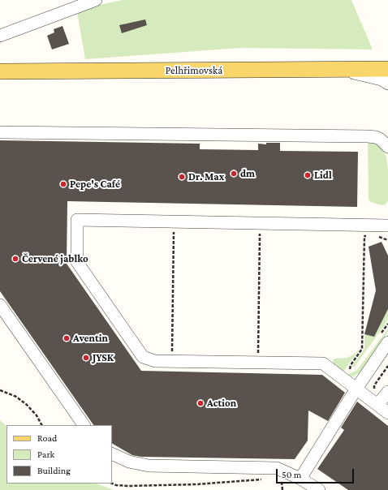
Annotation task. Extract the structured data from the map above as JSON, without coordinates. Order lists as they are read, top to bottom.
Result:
{
  "streets": {
    "main road": ["Pelhřimovská"]
  },
  "places": [
    "dm",
    "Lidl",
    "Dr. Max",
    "Pepe's Café",
    "Červené jablko",
    "Aventin",
    "JYSK",
    "Action"
  ],
  "legend": ["Road", "Park", "Building"],
  "scale_bar": "50 m"
}
